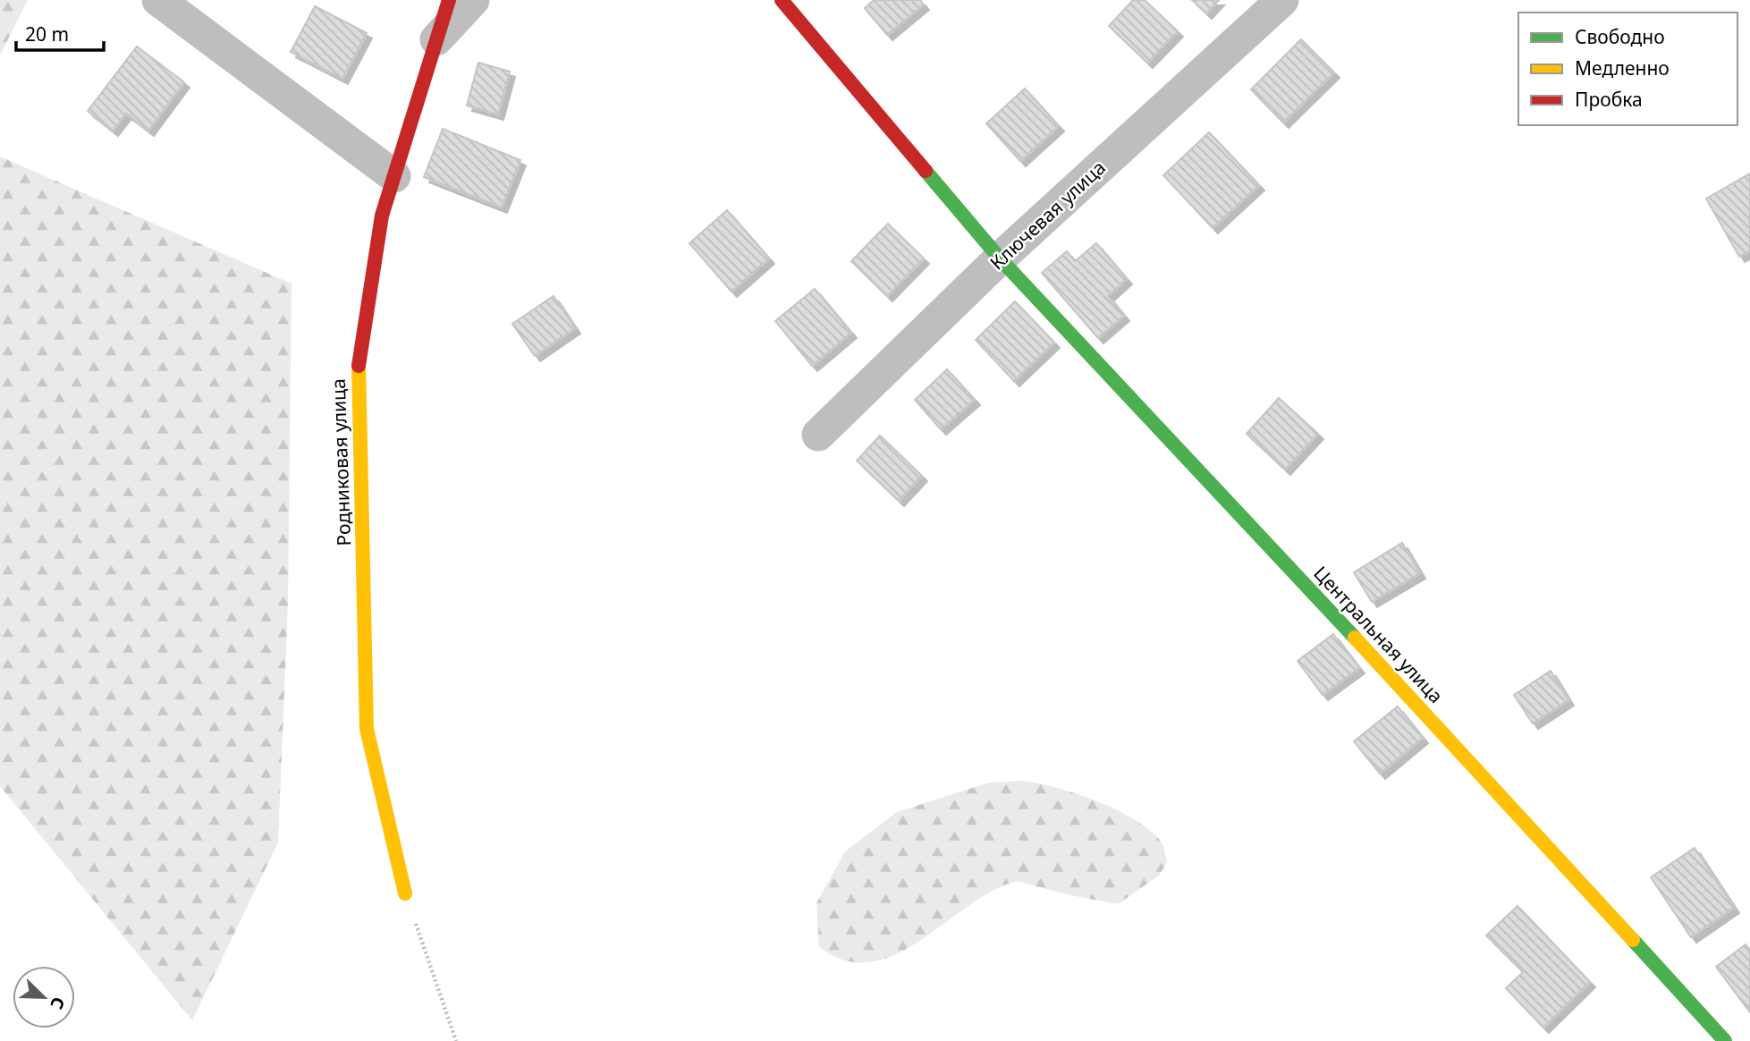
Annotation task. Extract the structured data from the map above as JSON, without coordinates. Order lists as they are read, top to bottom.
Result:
{
  "streets": {
    "street": ["Ключевая улица", "Родниковая улица", "Центральная улица"]
  },
  "crossings": [
    ["Ключевая улица", "Центральная улица"]
  ],
  "legend": ["Свободно", "Медленно", "Пробка"],
  "scale_bar": "20 m",
  "north": "bottom right"
}
